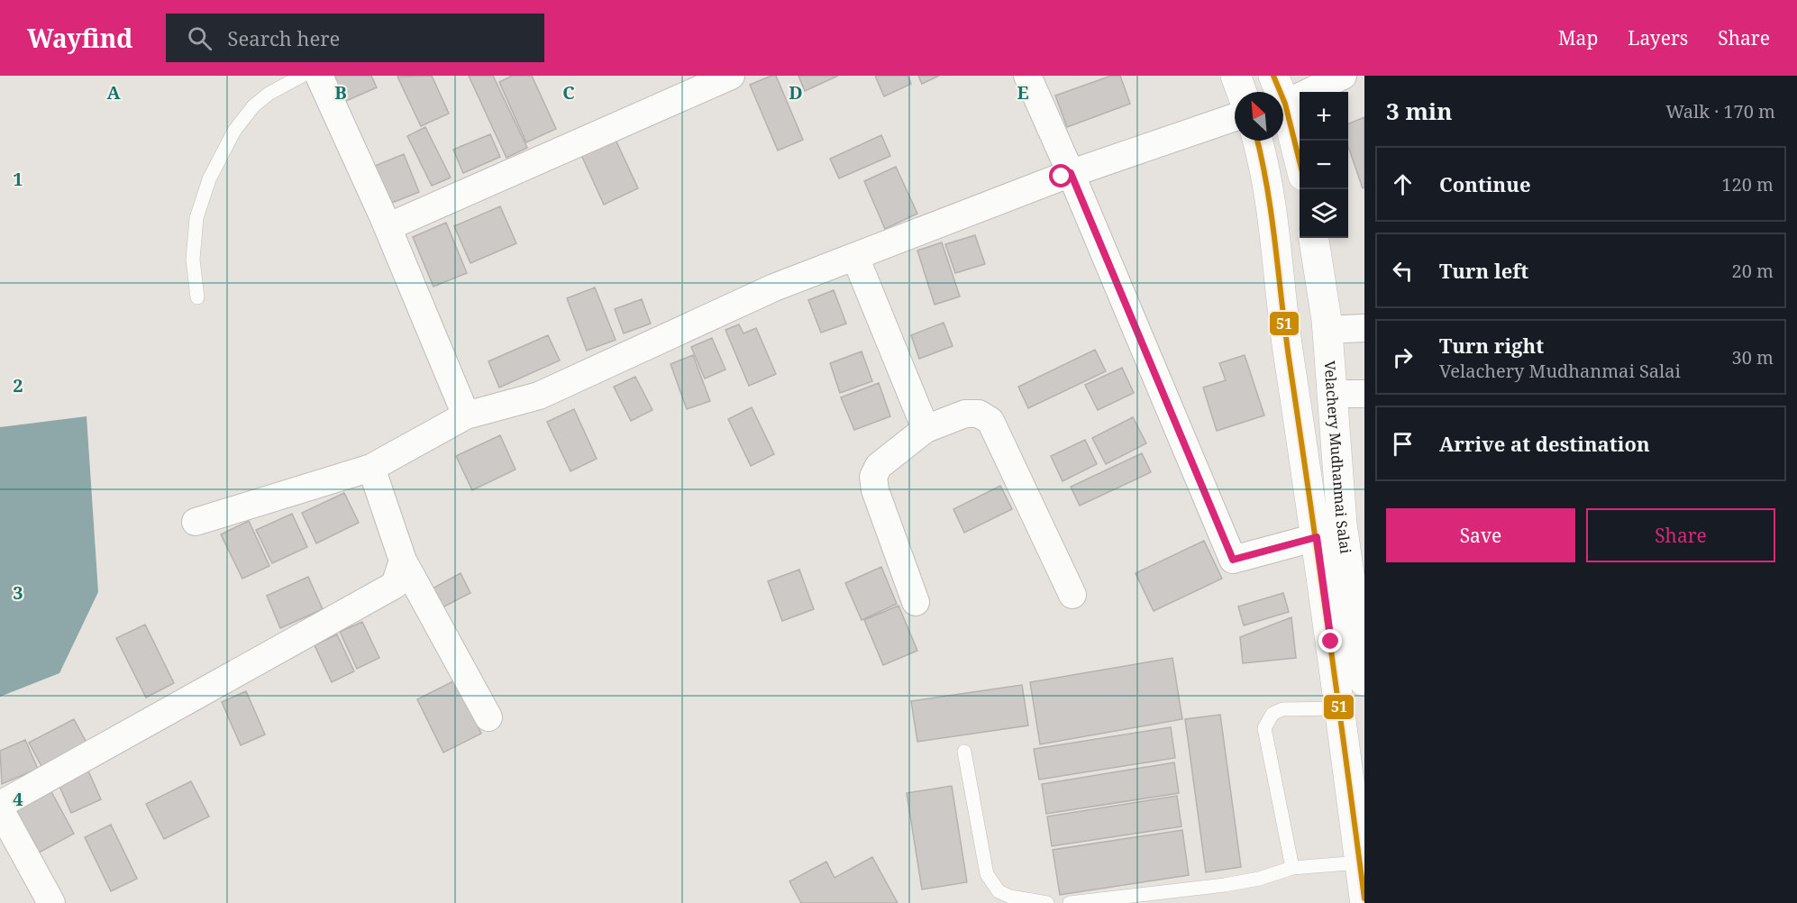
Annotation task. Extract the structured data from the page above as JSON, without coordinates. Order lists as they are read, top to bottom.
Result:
{
  "streets": {
    "main road": ["Velachery Mudhanmai Salai"]
  },
  "lines": ["transit line 51"],
  "north": "top left",
  "page": {
    "header": "Wayfind",
    "search": "Search here",
    "nav": ["Map", "Layers", "Share"],
    "heading": ["3 min", "Walk · 170 m"],
    "map_buttons": ["+", "−"],
    "list": [
      ["Continue", "120 m"],
      ["Turn left", "20 m"],
      ["Turn right", "Velachery Mudhanmai Salai", "30 m"],
      "Arrive at destination"
    ],
    "buttons": ["Save", "Share"]
  },
  "grid": {
    "columns": [
      "A",
      "B",
      "C",
      "D",
      "E"
    ],
    "rows": [
      "1",
      "2",
      "3",
      "4"
    ]
  }
}
